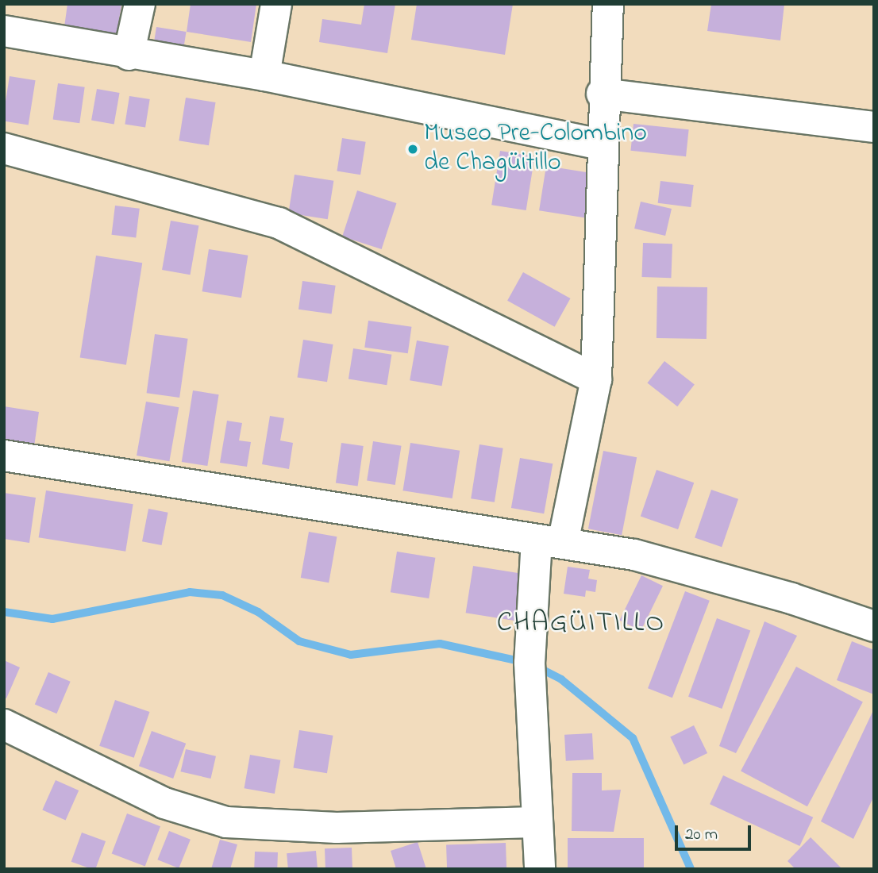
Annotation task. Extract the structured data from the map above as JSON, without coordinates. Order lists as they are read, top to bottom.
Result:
{
  "districts": ["CHAGÜITILLO"],
  "places": ["Museo Pre-Colombino de Chagüitillo"],
  "scale_bar": "20 m"
}
